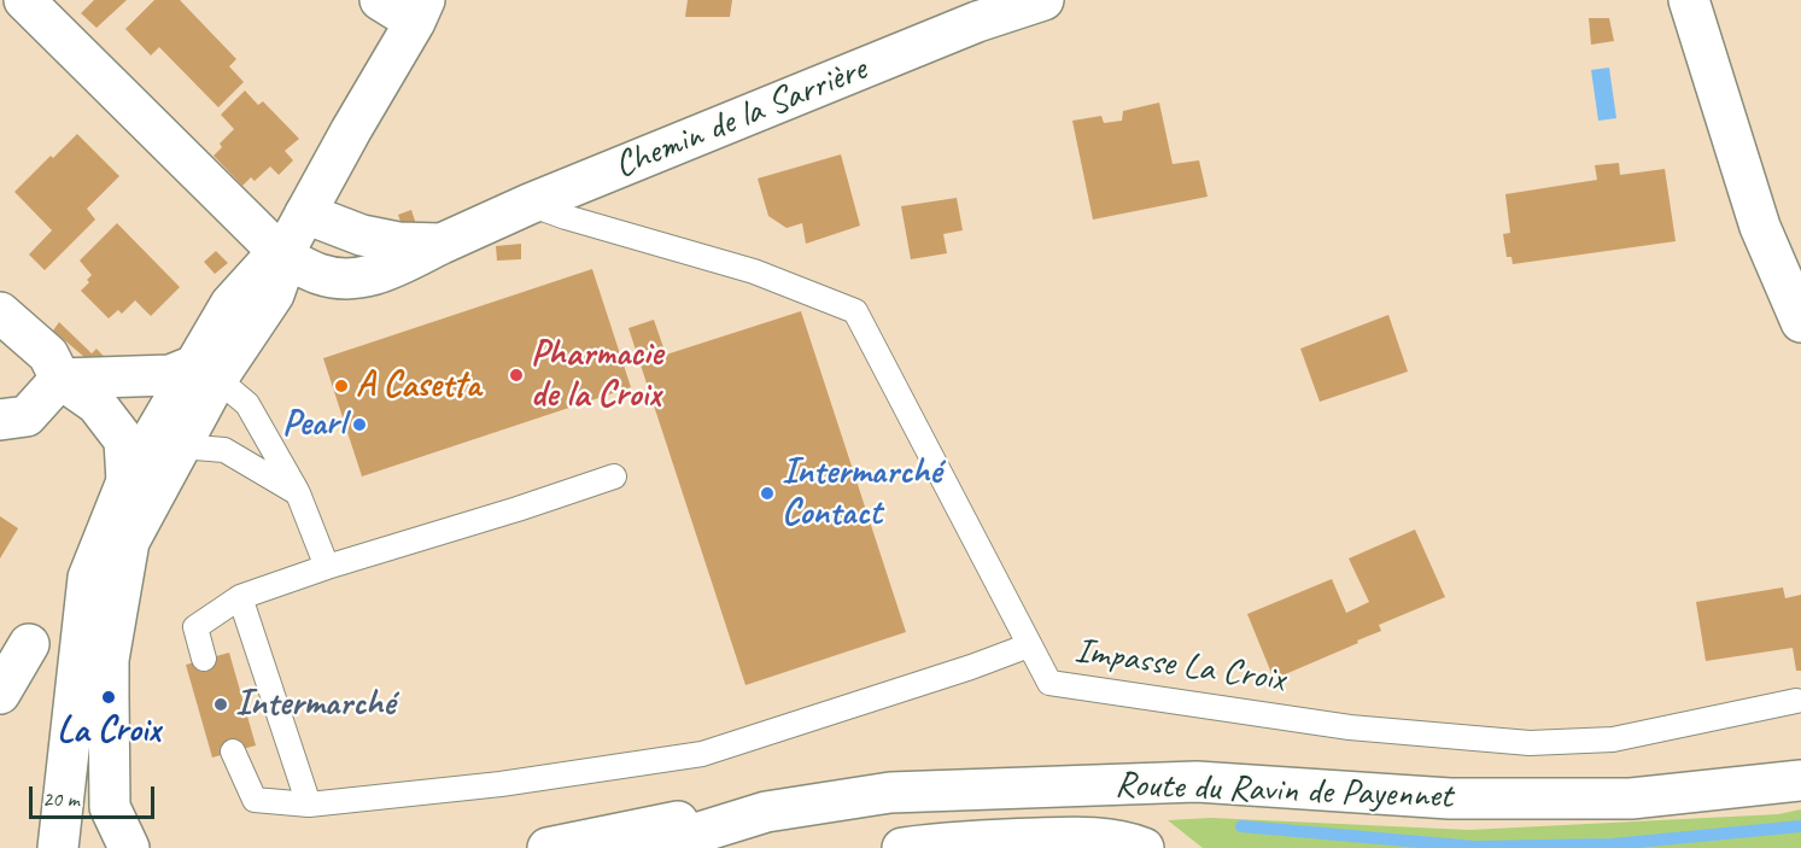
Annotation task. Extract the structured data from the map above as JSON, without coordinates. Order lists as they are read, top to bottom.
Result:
{
  "streets": {
    "street": ["Chemin de la Sarrière", "Route du Ravin de Payennet"],
    "lane": ["Impasse La Croix"]
  },
  "crossings": [
    ["Chemin de la Sarrière", "Impasse La Croix"]
  ],
  "places": [
    "Pharmacie de la Croix",
    "A Casetta",
    "Pearl",
    "Intermarché Contact",
    "La Croix",
    "Intermarché"
  ],
  "scale_bar": "20 m"
}
